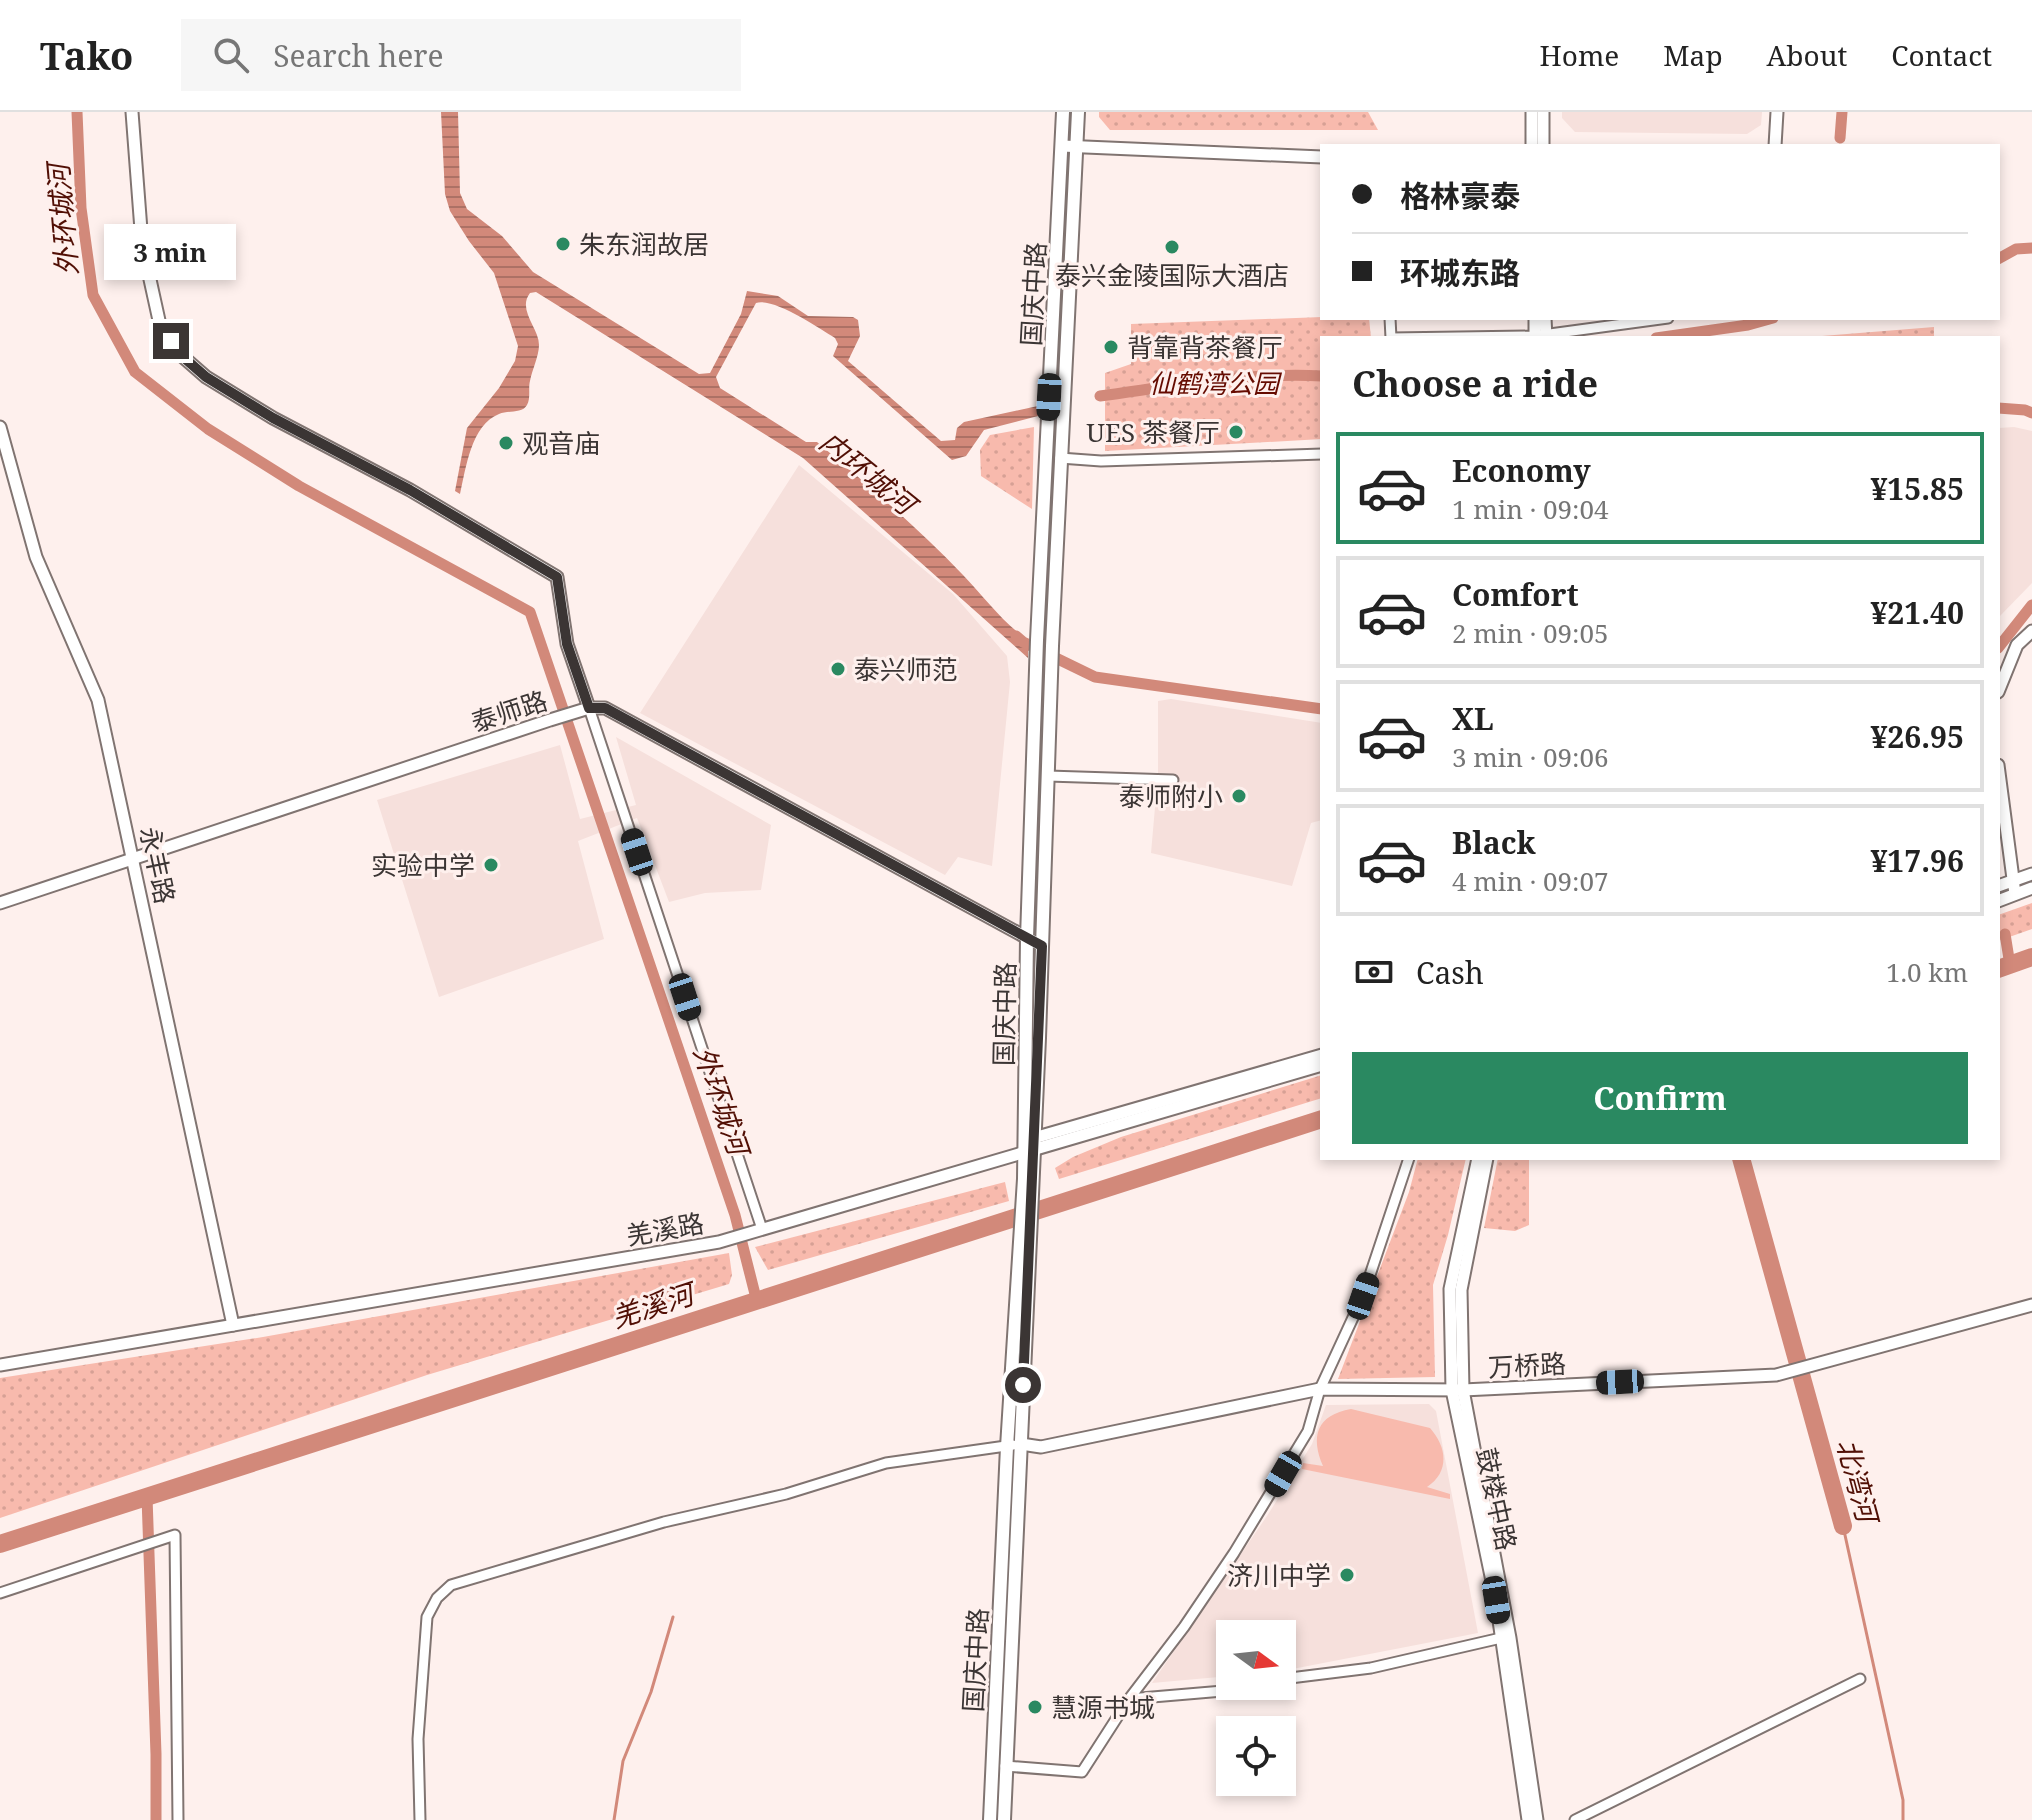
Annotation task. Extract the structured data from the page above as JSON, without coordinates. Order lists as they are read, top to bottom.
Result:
{
  "streets": {
    "main road": ["国庆中路"],
    "street": [
      "泰师路",
      "永丰路",
      "羌溪路",
      "万桥路",
      "鼓楼中路"
    ]
  },
  "crossings": [
    ["国庆中路", "泰师路"],
    ["国庆中路", "羌溪路"],
    ["国庆中路", "万桥路"],
    ["泰师路", "永丰路"],
    ["永丰路", "羌溪路"],
    ["万桥路", "鼓楼中路"]
  ],
  "water": [
    "外环城河",
    "内环城河",
    "羌溪河",
    "北湾河"
  ],
  "parks": ["仙鹤湾公园"],
  "places": [
    "朱东润故居",
    "泰兴金陵国际大酒店",
    "背靠背茶餐厅",
    "UES 茶餐厅",
    "观音庙",
    "泰兴师范",
    "泰师附小",
    "实验中学",
    "济川中学",
    "慧源书城"
  ],
  "north": "right",
  "page": {
    "header": "Tako",
    "search": "Search here",
    "nav": [
      "Home",
      "Map",
      "About",
      "Contact"
    ],
    "banner": ["格林豪泰", "环城东路"],
    "bubble": "3 min",
    "heading": "Choose a ride",
    "list": [
      {
        "name": "Economy",
        "note": "1 min · 09:04",
        "value": "¥15.85"
      },
      {
        "name": "Comfort",
        "note": "2 min · 09:05",
        "value": "¥21.40"
      },
      {
        "name": "XL",
        "note": "3 min · 09:06",
        "value": "¥26.95"
      },
      {
        "name": "Black",
        "note": "4 min · 09:07",
        "value": "¥17.96"
      }
    ],
    "pay": ["Cash", "1.0 km"],
    "buttons": "Confirm"
  }
}
